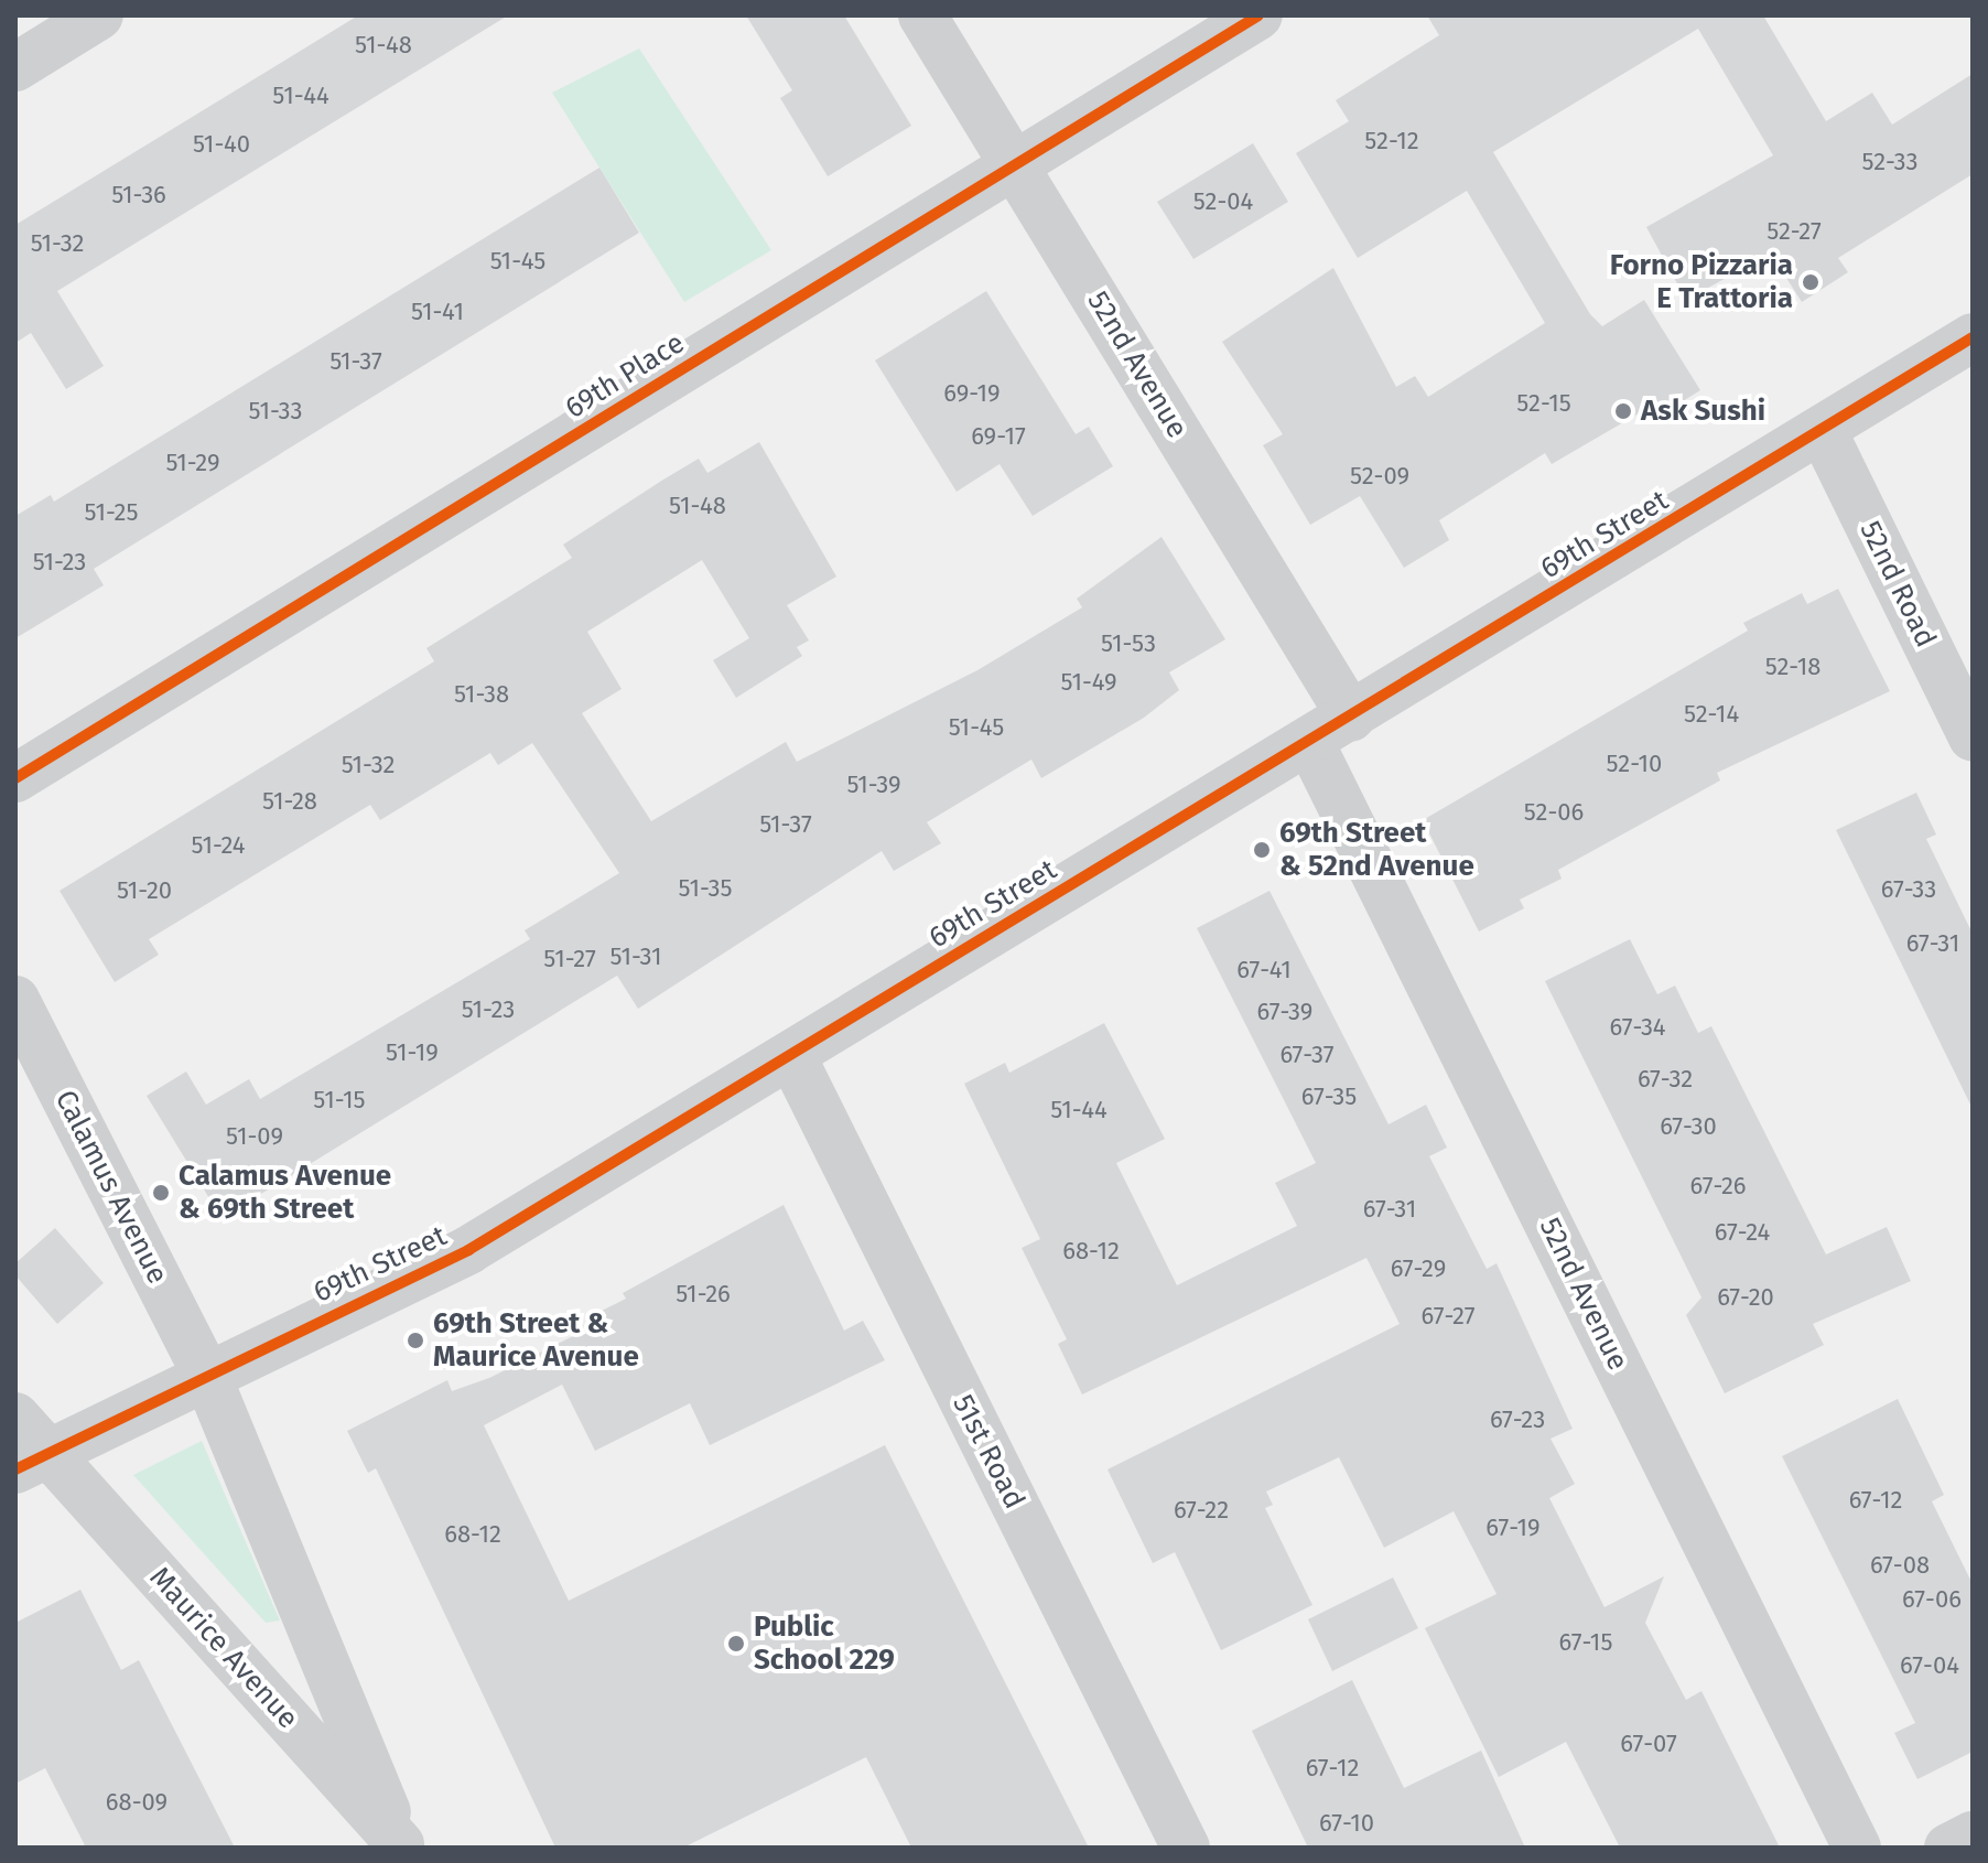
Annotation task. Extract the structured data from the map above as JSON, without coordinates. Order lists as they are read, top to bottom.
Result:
{
  "streets": {
    "street": [
      "52nd Avenue",
      "69th Place",
      "69th Street",
      "52nd Road",
      "Calamus Avenue",
      "51st Road",
      "Maurice Avenue"
    ]
  },
  "crossings": [
    ["52nd Avenue", "69th Place"],
    ["52nd Avenue", "69th Street"],
    ["69th Street", "52nd Road"],
    ["69th Street", "Calamus Avenue"],
    ["69th Street", "51st Road"],
    ["69th Street", "Maurice Avenue"],
    ["Calamus Avenue", "Maurice Avenue"]
  ],
  "places": [
    "Forno Pizzaria E Trattoria",
    "Ask Sushi",
    "69th Street & 52nd Avenue",
    "Calamus Avenue & 69th Street",
    "69th Street & Maurice Avenue",
    "Public School 229"
  ],
  "house_numbers": [
    "51-48",
    "51-44",
    "52-12",
    "51-40",
    "52-33",
    "51-36",
    "52-04",
    "52-27",
    "51-32",
    "51-45",
    "51-41",
    "51-37",
    "69-19",
    "52-15",
    "51-33",
    "69-17",
    "51-29",
    "52-09",
    "51-48",
    "51-25",
    "51-23",
    "51-53",
    "52-18",
    "51-49",
    "51-38",
    "52-14",
    "51-45",
    "52-10",
    "51-32",
    "51-39",
    "51-28",
    "52-06",
    "51-37",
    "51-24",
    "51-35",
    "67-33",
    "51-20",
    "67-31",
    "51-31",
    "51-27",
    "67-41",
    "51-23",
    "67-39",
    "67-34",
    "51-19",
    "67-37",
    "67-32",
    "67-35",
    "51-15",
    "51-44",
    "67-30",
    "51-09",
    "67-26",
    "67-31",
    "67-24",
    "68-12",
    "67-29",
    "51-26",
    "67-20",
    "67-27",
    "67-23",
    "67-12",
    "67-22",
    "67-19",
    "68-12",
    "67-08",
    "67-06",
    "67-15",
    "67-04",
    "67-07",
    "67-12",
    "68-09",
    "67-10"
  ]
}
